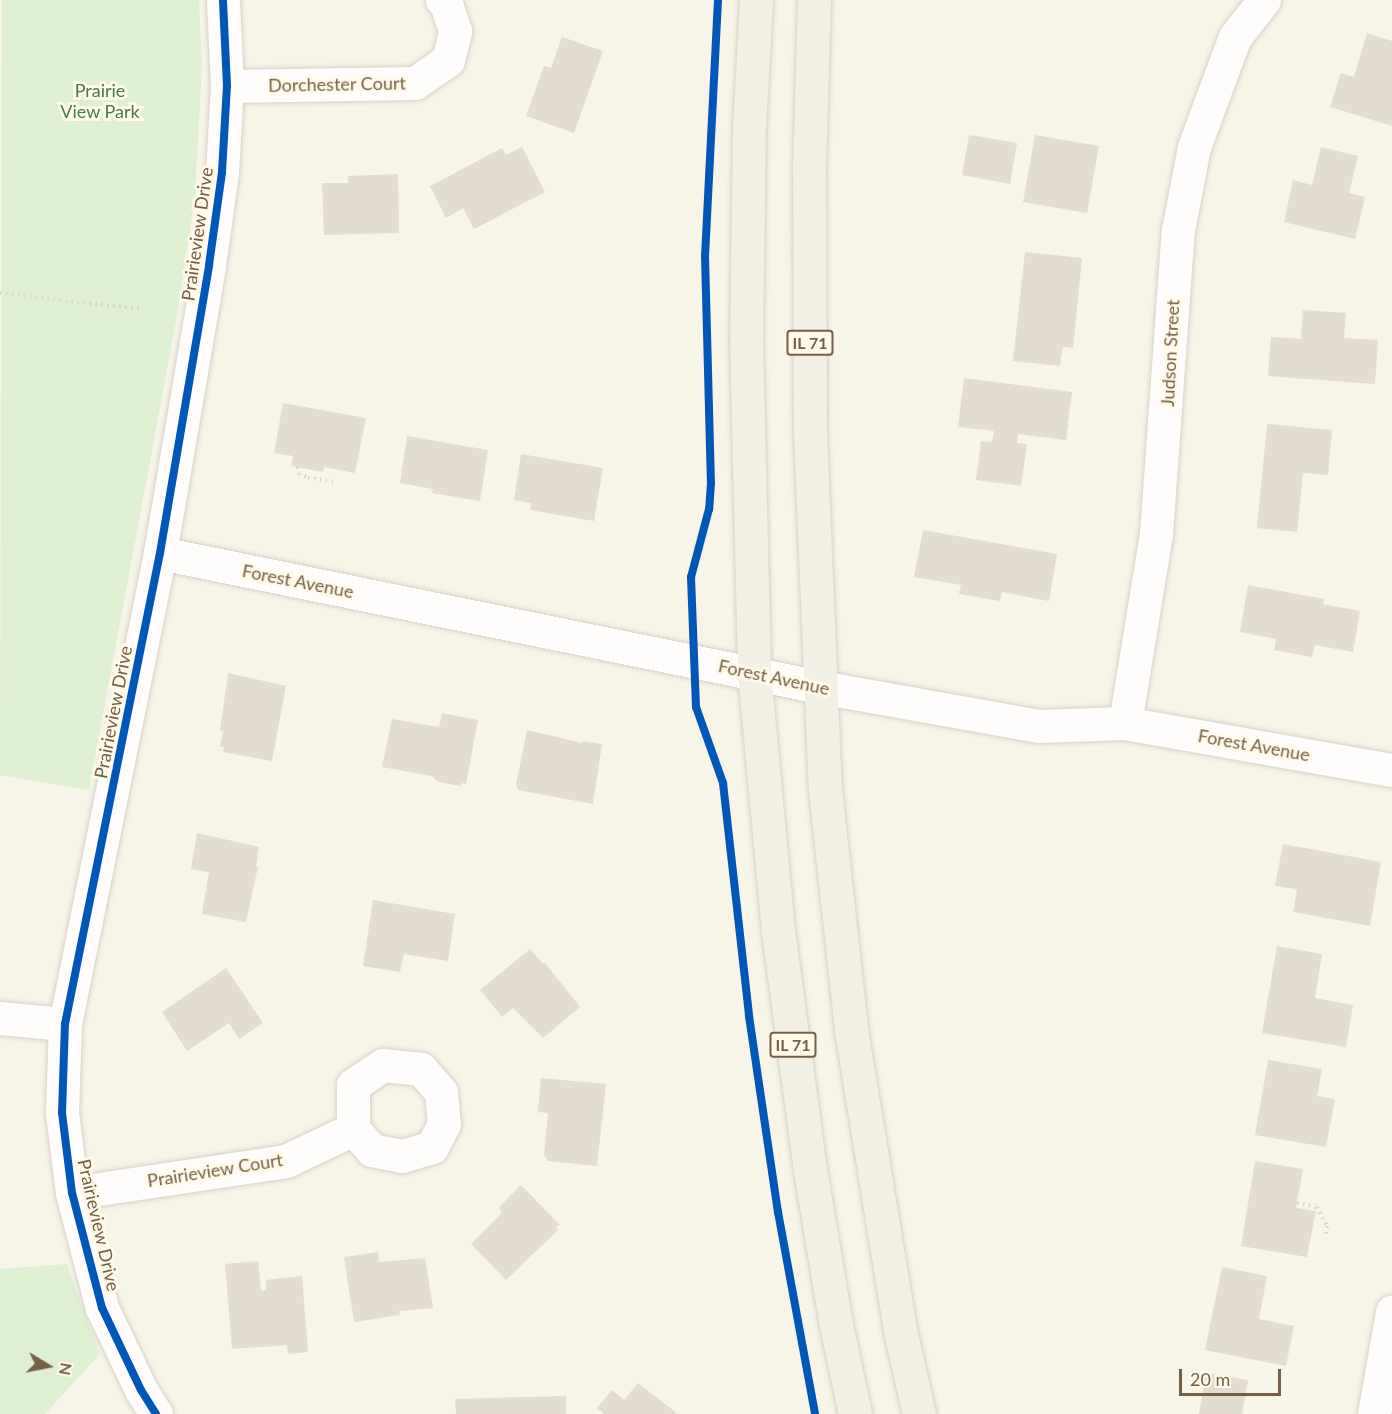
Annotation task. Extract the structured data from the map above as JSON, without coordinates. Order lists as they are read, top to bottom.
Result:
{
  "streets": {
    "main road": ["IL 71"],
    "street": [
      "Dorchester Court",
      "Prairieview Drive",
      "Judson Street",
      "Forest Avenue",
      "Prairieview Court"
    ]
  },
  "crossings": [
    ["Dorchester Court", "Prairieview Drive"],
    ["Prairieview Drive", "Forest Avenue"],
    ["Prairieview Drive", "Prairieview Court"],
    ["IL 71", "Forest Avenue"],
    ["Judson Street", "Forest Avenue"]
  ],
  "parks": ["Prairie View Park"],
  "scale_bar": "20 m",
  "north": "right"
}
